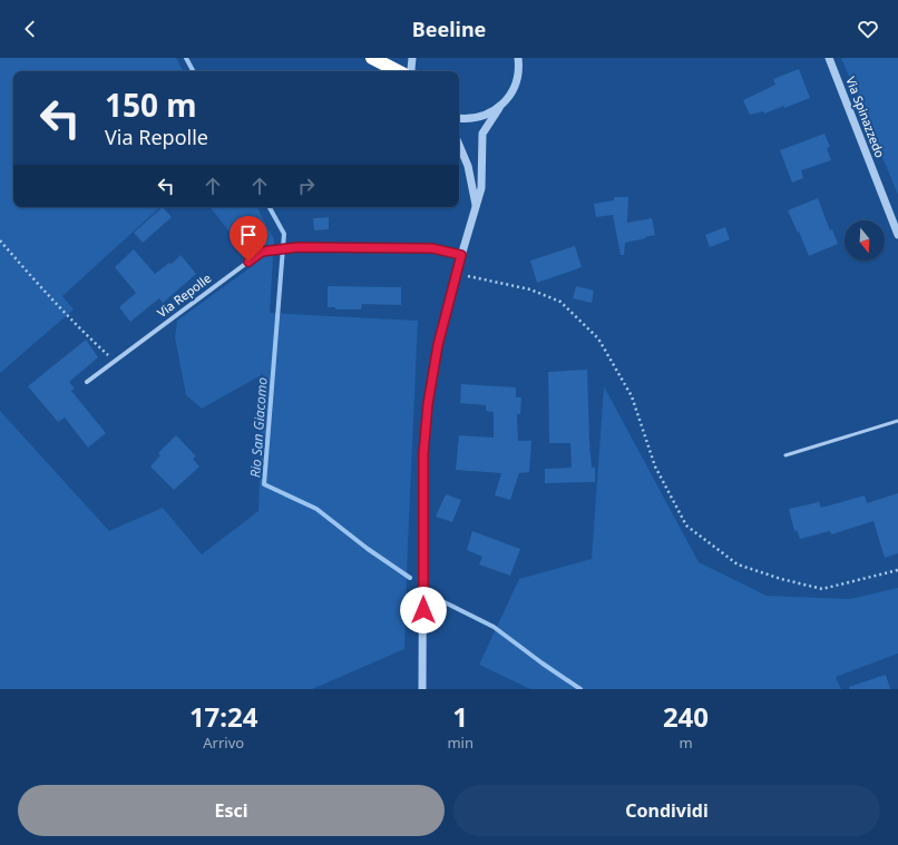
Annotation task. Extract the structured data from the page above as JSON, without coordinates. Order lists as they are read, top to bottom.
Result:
{
  "streets": {
    "street": ["Via Spinazzedo", "Via Repolle"]
  },
  "water": ["Rio San Giacomo"],
  "north": "bottom",
  "page": {
    "header": "Beeline",
    "turn": ["150 m", "Via Repolle"],
    "eta": [
      "17:24",
      "Arrivo",
      "1",
      "min",
      "240",
      "m"
    ],
    "buttons": ["Esci", "Condividi"]
  }
}
